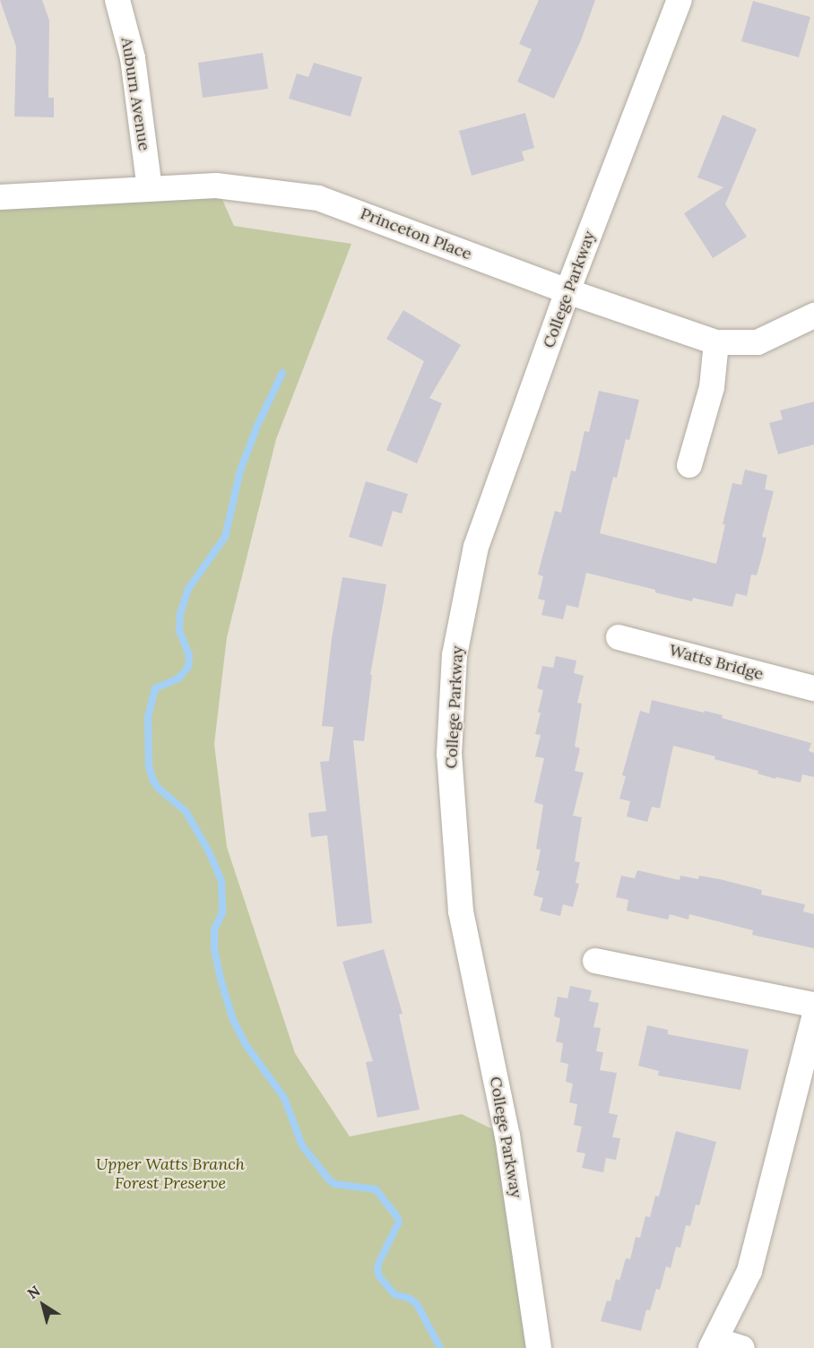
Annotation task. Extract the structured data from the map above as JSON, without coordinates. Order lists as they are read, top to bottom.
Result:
{
  "streets": {
    "street": [
      "Auburn Avenue",
      "Princeton Place",
      "College Parkway",
      "Watts Bridge"
    ]
  },
  "crossings": [
    ["Auburn Avenue", "Princeton Place"],
    ["Princeton Place", "College Parkway"]
  ],
  "parks": ["Upper Watts Branch Forest Preserve"],
  "north": "top left"
}
